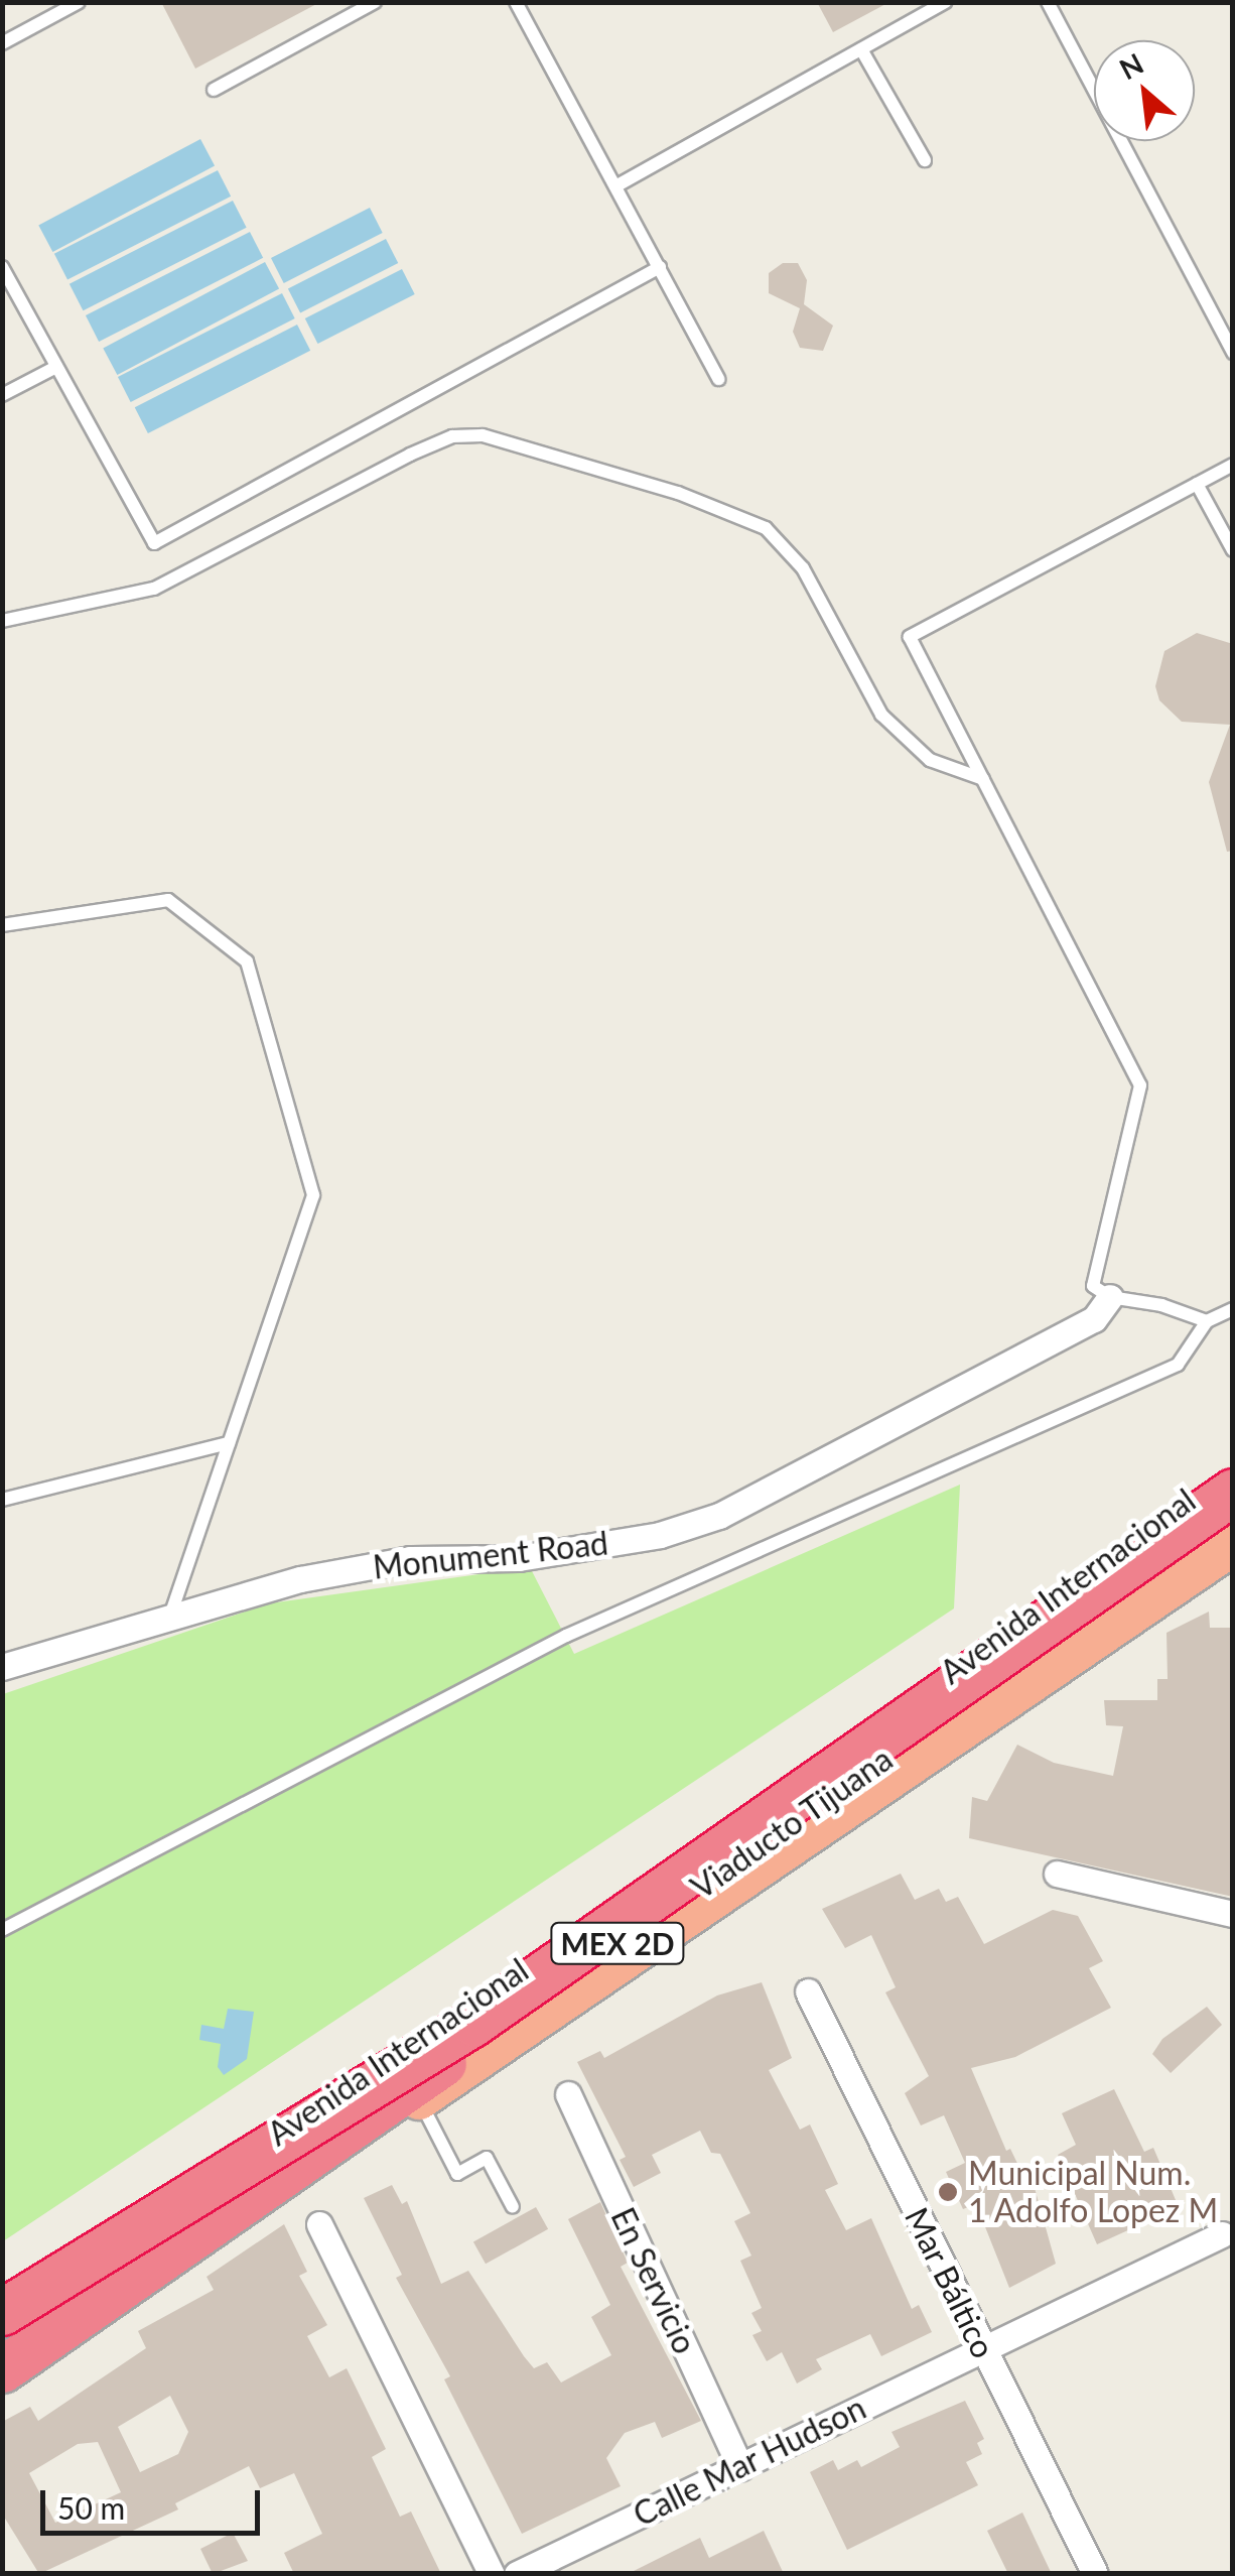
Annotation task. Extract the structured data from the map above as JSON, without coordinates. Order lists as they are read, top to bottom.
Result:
{
  "streets": {
    "highway": ["Avenida Internacional", "Viaducto Tijuana", "MEX 2D"],
    "street": [
      "Monument Road",
      "En Servicio",
      "Mar Báltico",
      "Calle Mar Hudson"
    ]
  },
  "crossings": [
    ["Avenida Internacional", "Viaducto Tijuana"],
    ["En Servicio", "Calle Mar Hudson"],
    ["Mar Báltico", "Calle Mar Hudson"]
  ],
  "places": ["Municipal Num. 1 Adolfo Lopez M"],
  "scale_bar": "50 m",
  "north": "top left"
}
